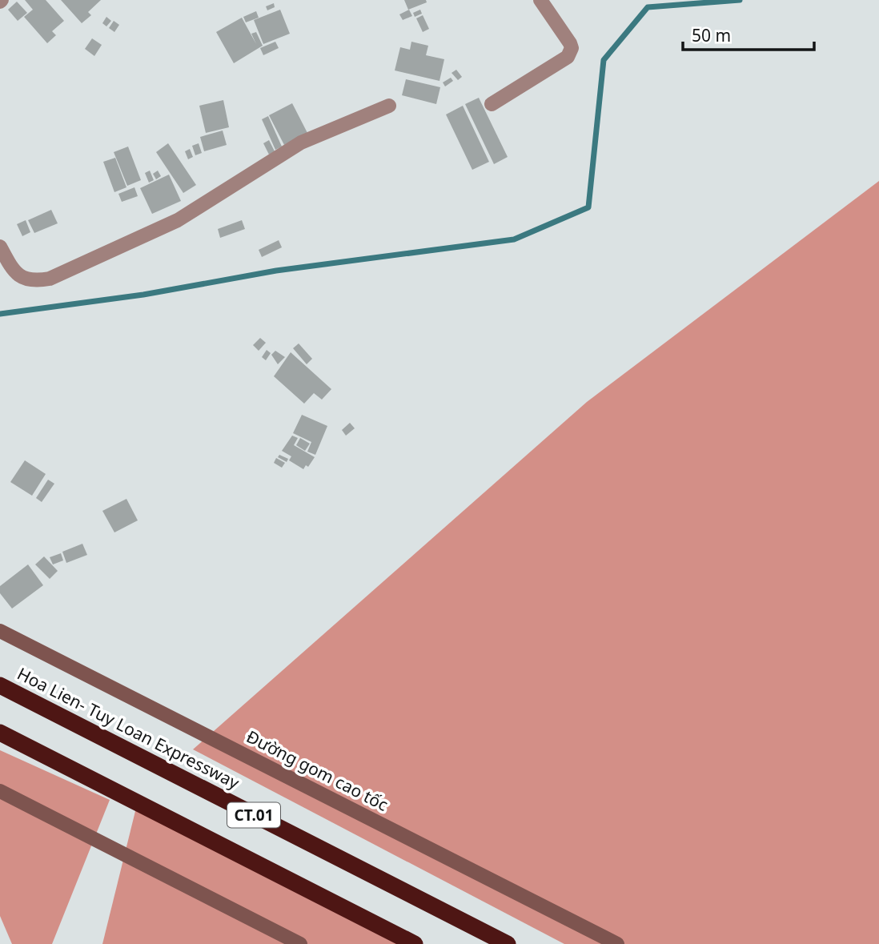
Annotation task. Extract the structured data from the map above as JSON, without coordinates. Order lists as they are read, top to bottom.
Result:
{
  "streets": {
    "highway": ["Hoa Lien- Tuy Loan Expressway", "CT.01"],
    "main road": ["Đường gom cao tốc"]
  },
  "scale_bar": "50 m"
}
